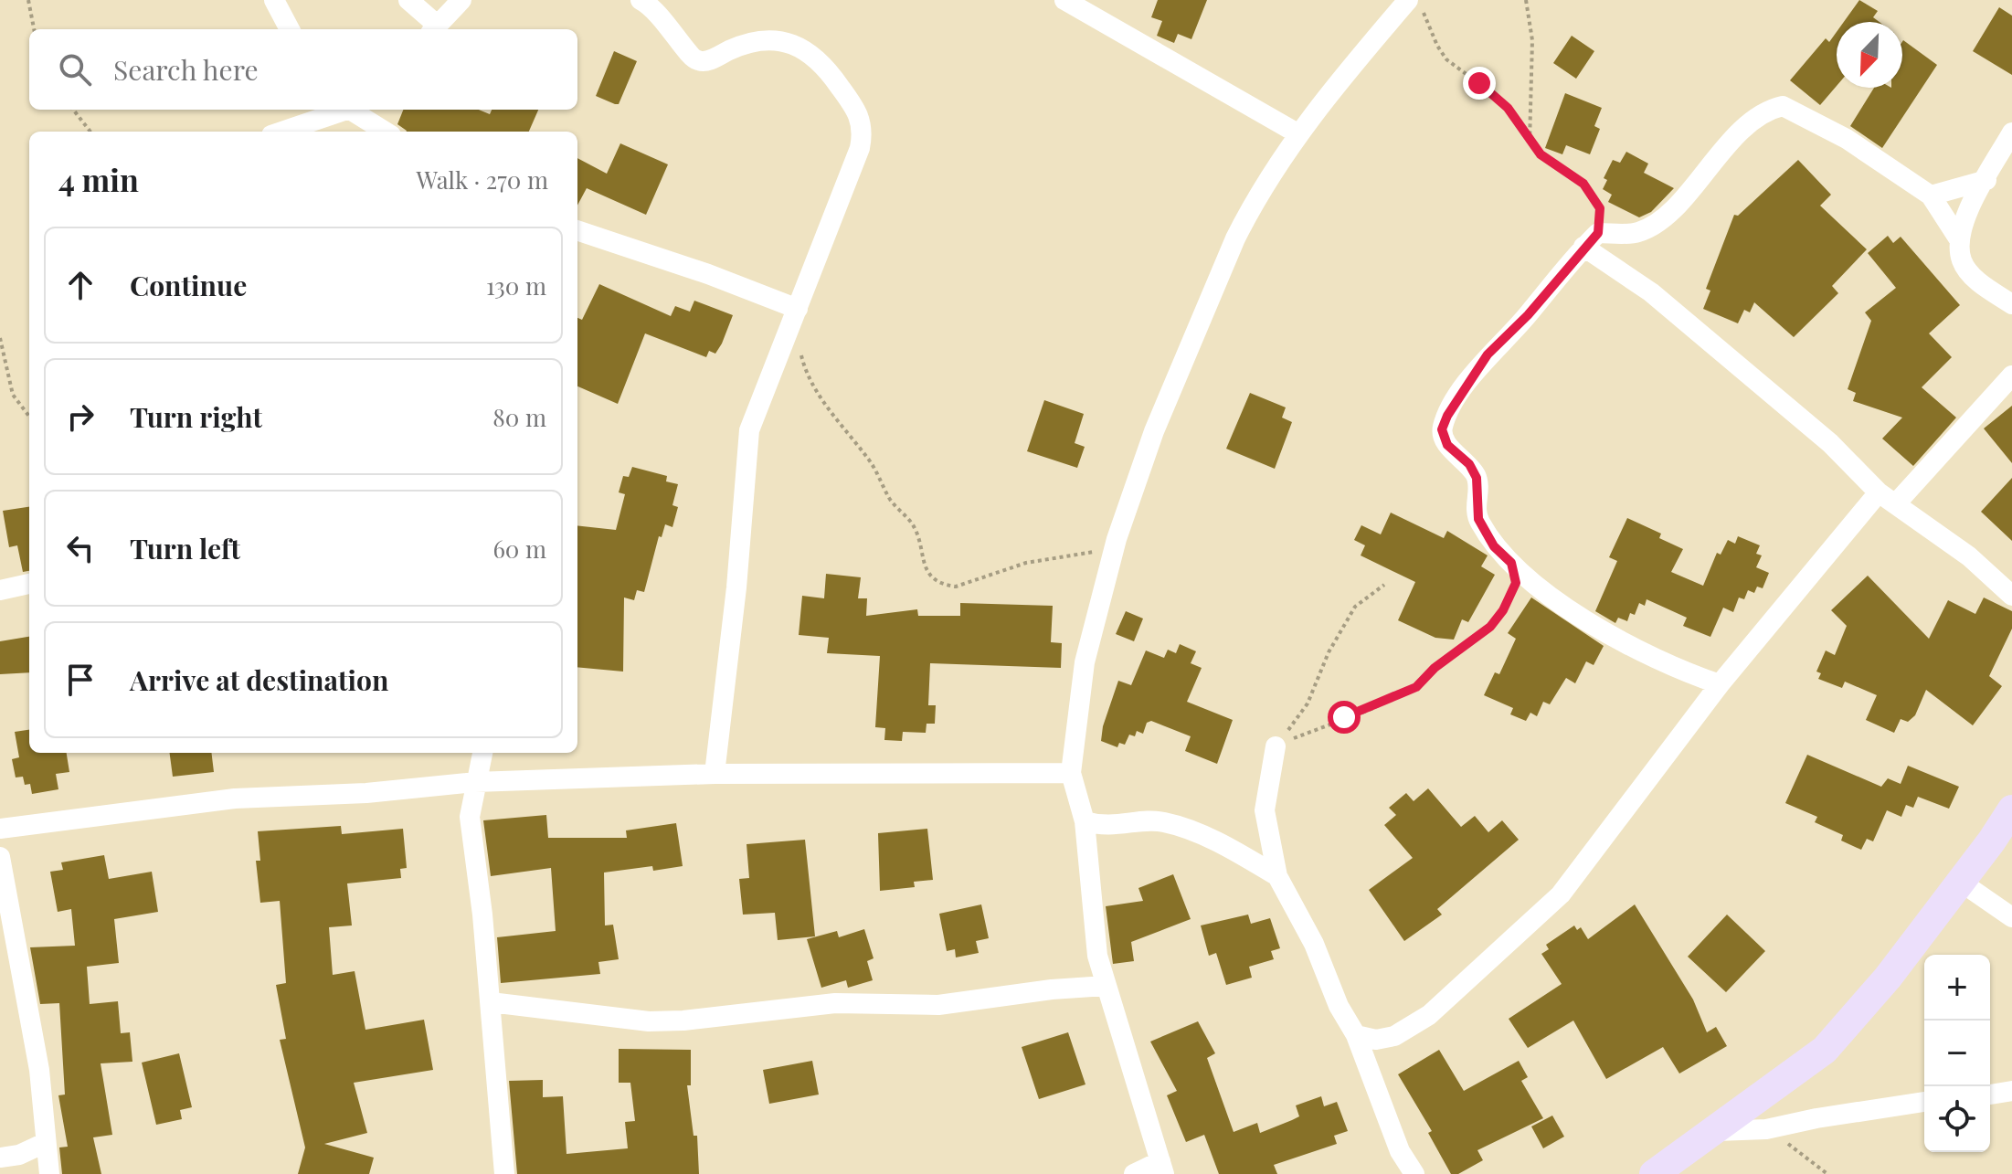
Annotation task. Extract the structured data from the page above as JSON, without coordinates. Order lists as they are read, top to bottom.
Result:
{
  "north": "bottom left",
  "page": {
    "search": "Search here",
    "heading": ["4 min", "Walk · 270 m"],
    "list": [
      ["Continue", "130 m"],
      ["Turn right", "80 m"],
      ["Turn left", "60 m"],
      "Arrive at destination"
    ],
    "map_buttons": ["+", "−"]
  }
}
